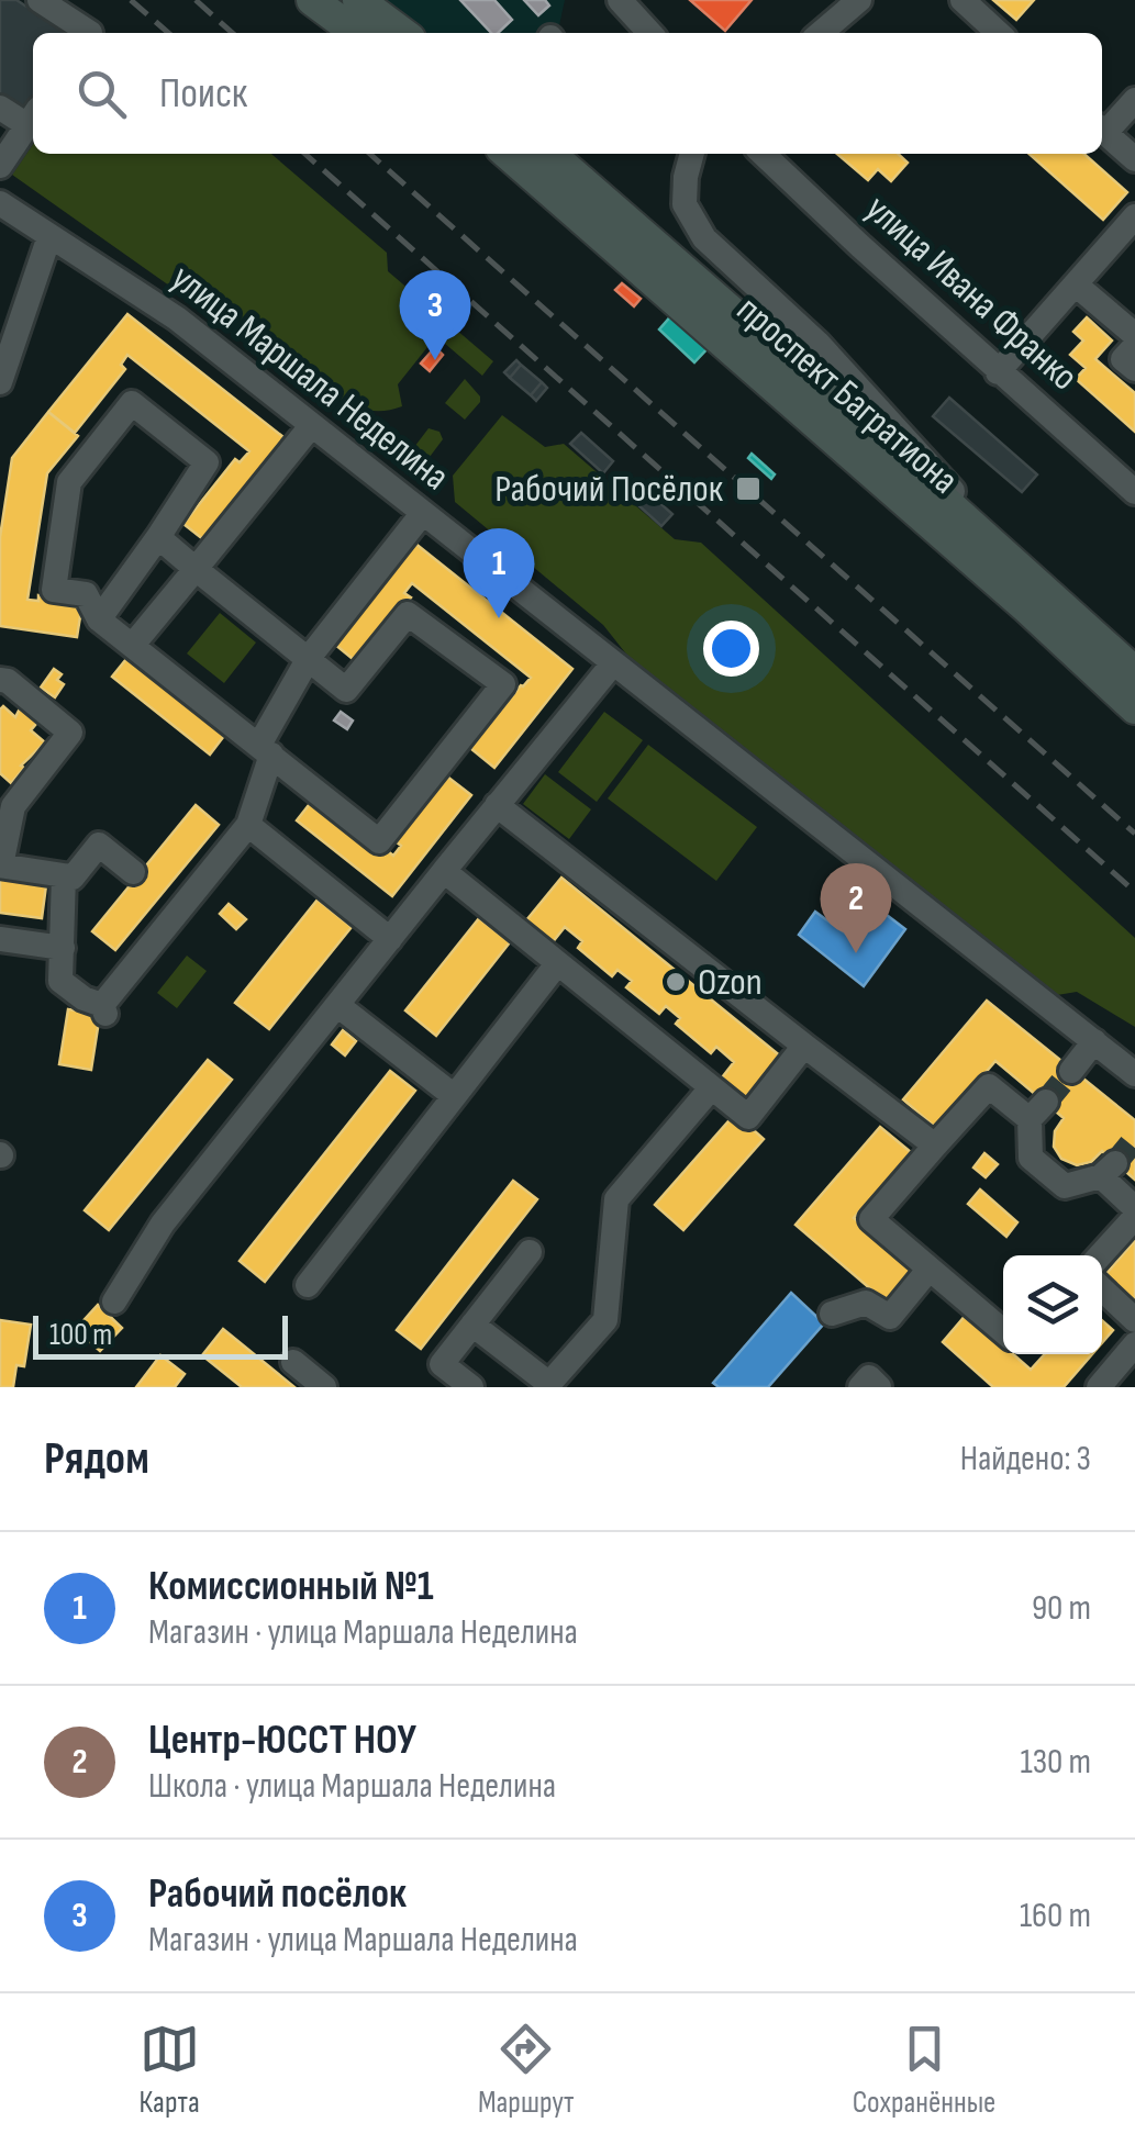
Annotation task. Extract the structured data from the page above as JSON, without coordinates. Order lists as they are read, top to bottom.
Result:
{
  "streets": {
    "main road": ["проспект Багратиона"],
    "street": ["улица Ивана Франко", "улица Маршала Неделина"]
  },
  "places": {
    "transit": ["Рабочий Посёлок"],
    "other": ["Ozon"]
  },
  "scale_bar": "100 m",
  "page": {
    "search": "Поиск",
    "pins": ["3", "1", "2"],
    "scale": "100 m",
    "heading": ["Рядом", "Найдено: 3"],
    "list": [
      {
        "mark": "1",
        "name": "Комиссионный №1",
        "note": "Магазин · улица Маршала Неделина",
        "value": "90 m"
      },
      {
        "mark": "2",
        "name": "Центр-ЮССТ НОУ",
        "note": "Школа · улица Маршала Неделина",
        "value": "130 m"
      },
      {
        "mark": "3",
        "name": "Рабочий посёлок",
        "note": "Магазин · улица Маршала Неделина",
        "value": "160 m"
      }
    ],
    "nav": ["Карта", "Маршрут", "Сохранённые"]
  }
}
